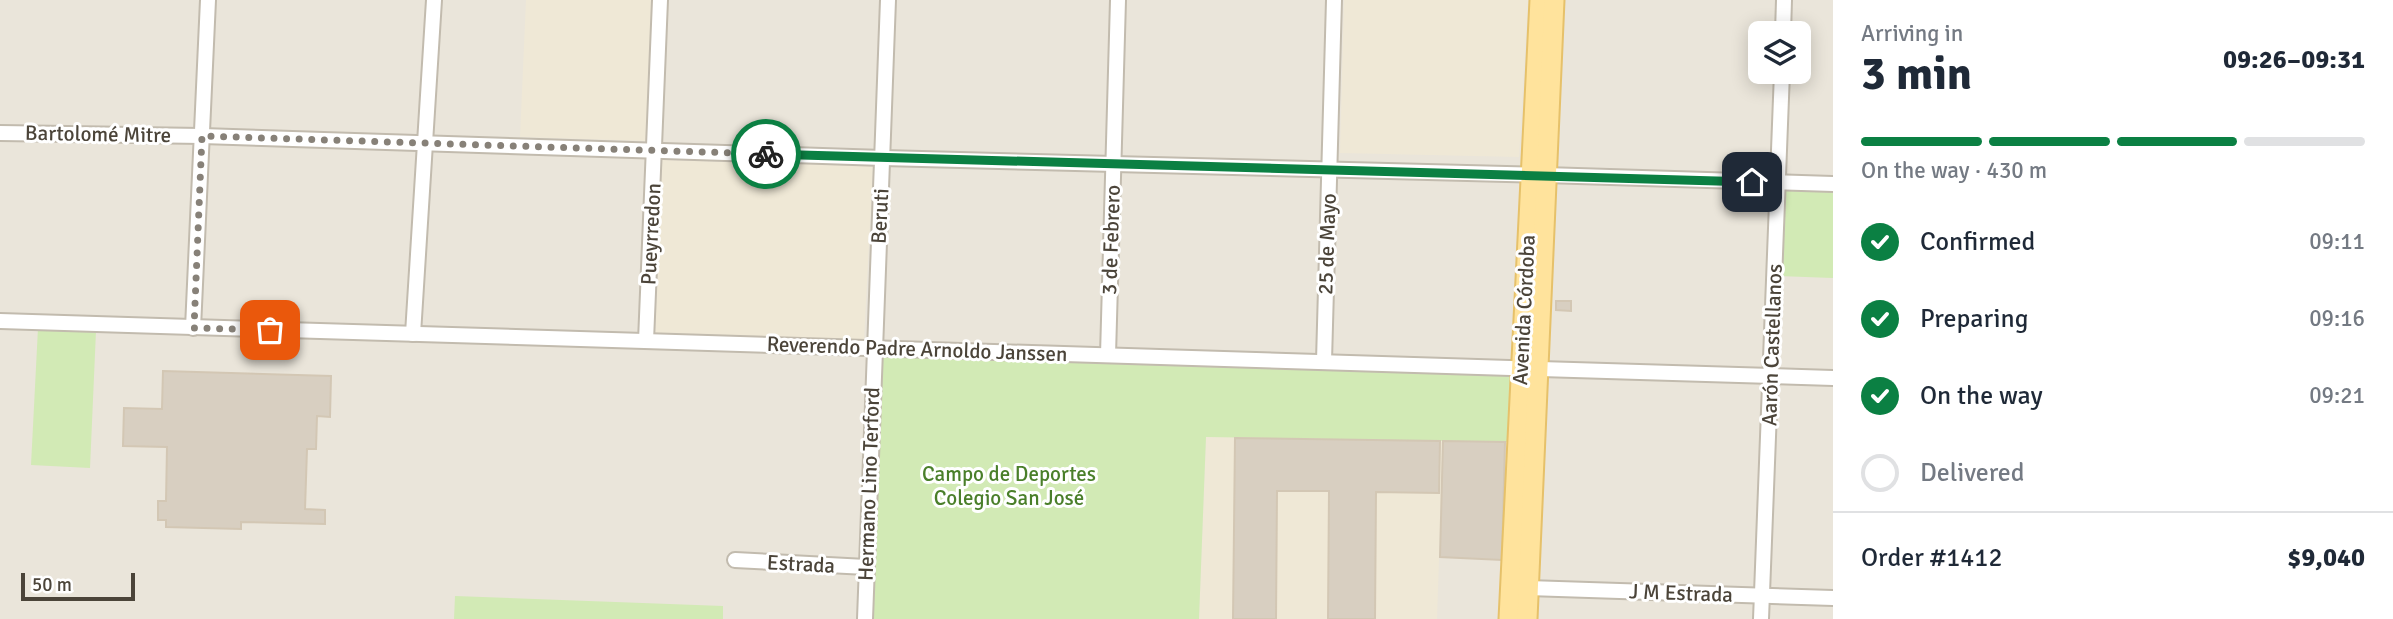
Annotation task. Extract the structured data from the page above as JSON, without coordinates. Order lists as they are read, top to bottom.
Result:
{
  "streets": {
    "main road": ["Avenida Córdoba"],
    "street": [
      "Bartolomé Mitre",
      "Beruti",
      "Pueyrredon",
      "3 de Febrero",
      "25 de Mayo",
      "Aarón Castellanos",
      "Reverendo Padre Arnoldo Janssen",
      "Hermano Lino Terford",
      "Estrada",
      "J M Estrada"
    ]
  },
  "crossings": [
    ["Bartolomé Mitre", "Beruti"],
    ["Bartolomé Mitre", "Pueyrredon"],
    ["Bartolomé Mitre", "3 de Febrero"],
    ["Bartolomé Mitre", "25 de Mayo"],
    ["Bartolomé Mitre", "Avenida Córdoba"],
    ["Bartolomé Mitre", "Aarón Castellanos"],
    ["Beruti", "Reverendo Padre Arnoldo Janssen"],
    ["Beruti", "Hermano Lino Terford"],
    ["Pueyrredon", "Reverendo Padre Arnoldo Janssen"],
    ["3 de Febrero", "Reverendo Padre Arnoldo Janssen"],
    ["25 de Mayo", "Reverendo Padre Arnoldo Janssen"],
    ["Avenida Córdoba", "Reverendo Padre Arnoldo Janssen"],
    ["Avenida Córdoba", "J M Estrada"],
    ["Aarón Castellanos", "Reverendo Padre Arnoldo Janssen"],
    ["Aarón Castellanos", "J M Estrada"],
    ["Reverendo Padre Arnoldo Janssen", "Hermano Lino Terford"],
    ["Hermano Lino Terford", "Estrada"]
  ],
  "parks": ["Campo de Deportes Colegio San José"],
  "scale_bar": "50 m",
  "page": {
    "heading": ["3 min", "Arriving in", "09:26–09:31"],
    "panel": ["Order #1412", "$9,040"],
    "bar": "On the way · 430 m",
    "list": [
      ["Confirmed", "09:11"],
      ["Preparing", "09:16"],
      ["On the way", "09:21"],
      "Delivered"
    ],
    "scale": "50 m"
  }
}
